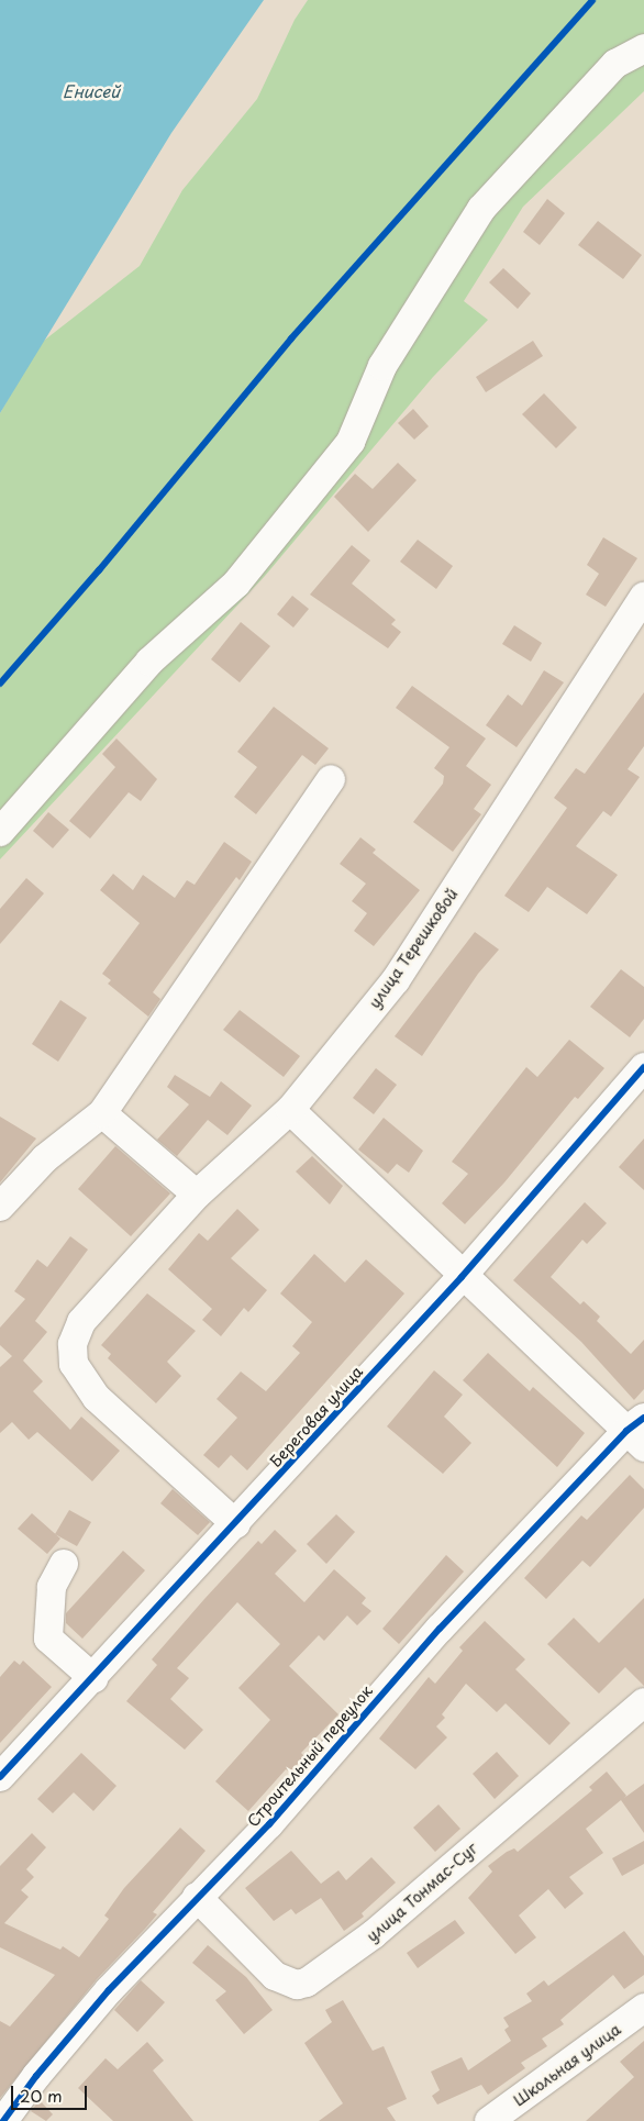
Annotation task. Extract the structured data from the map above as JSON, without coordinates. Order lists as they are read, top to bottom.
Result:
{
  "streets": {
    "street": [
      "улица Терешковой",
      "Береговая улица",
      "Строительный переулок",
      "улица Тонмас-Суг",
      "Школьная улица"
    ]
  },
  "crossings": [
    ["улица Терешковой", "Береговая улица"],
    ["Строительный переулок", "улица Тонмас-Суг"]
  ],
  "water": ["Енисей"],
  "scale_bar": "20 m"
}
